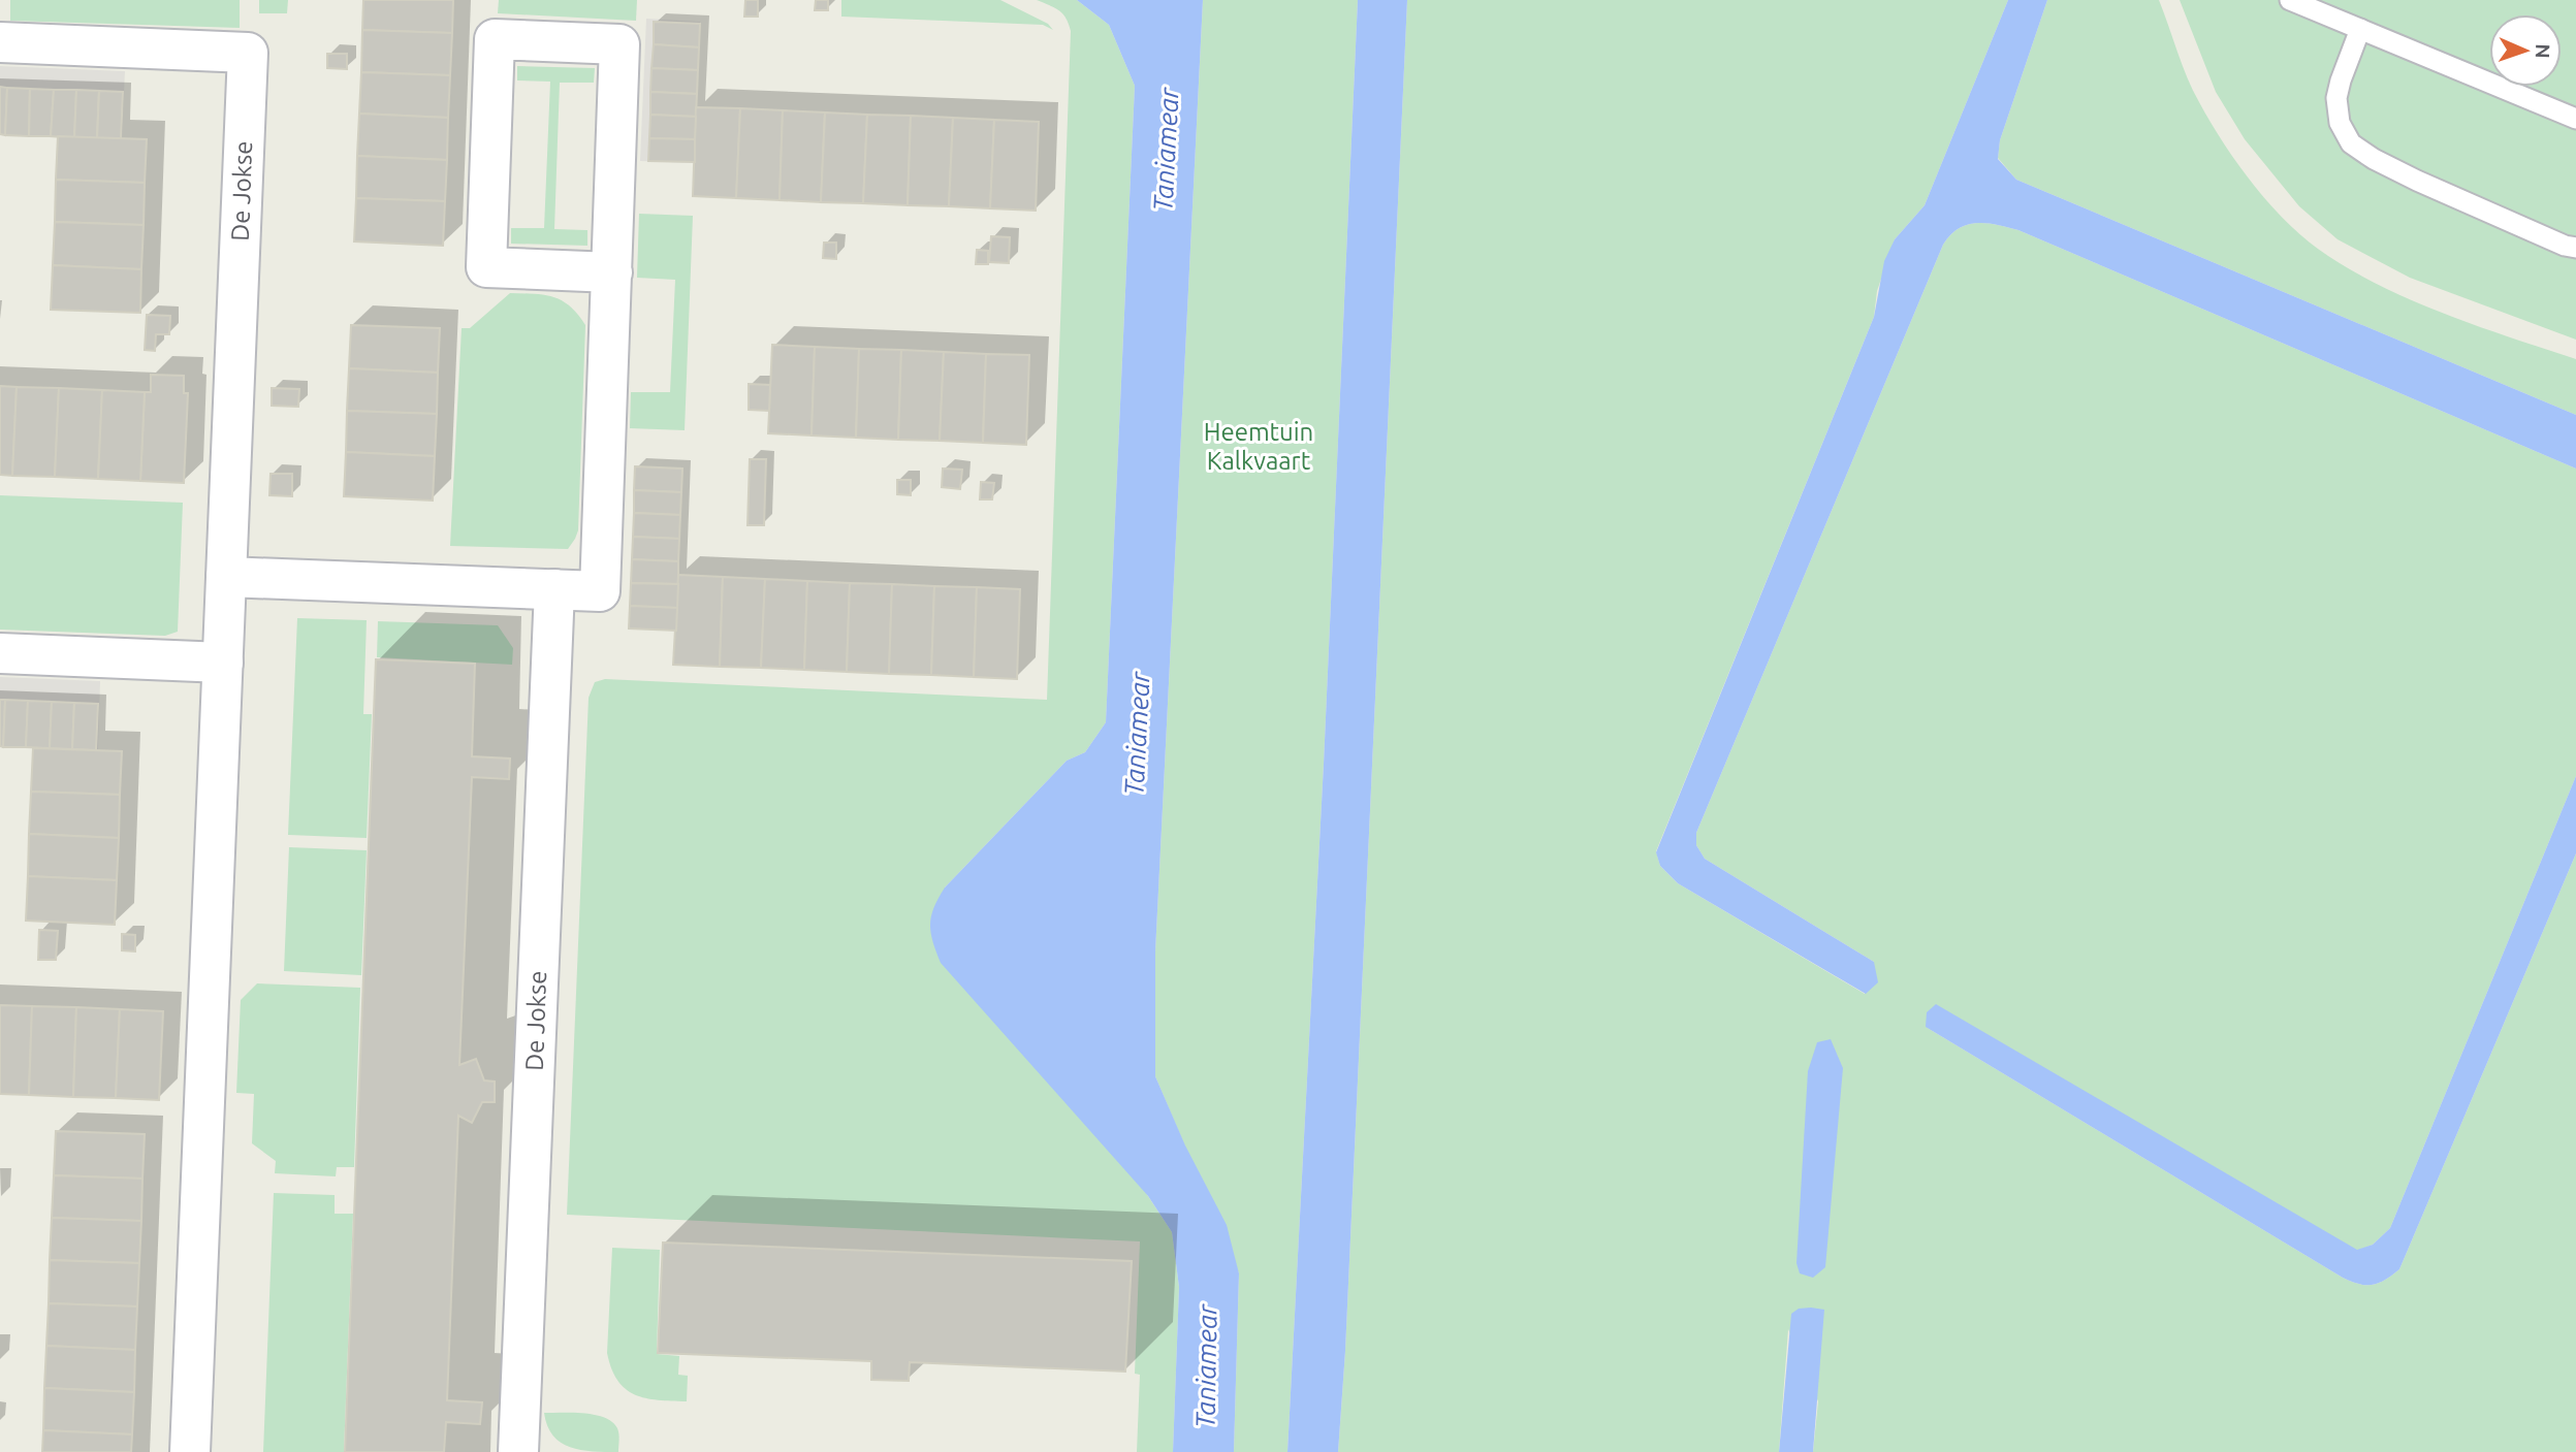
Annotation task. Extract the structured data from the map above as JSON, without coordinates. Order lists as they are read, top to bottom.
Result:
{
  "streets": {
    "street": ["De Jokse"]
  },
  "water": ["Taniamear"],
  "parks": ["Heemtuin Kalkvaart"],
  "north": "right"
}
